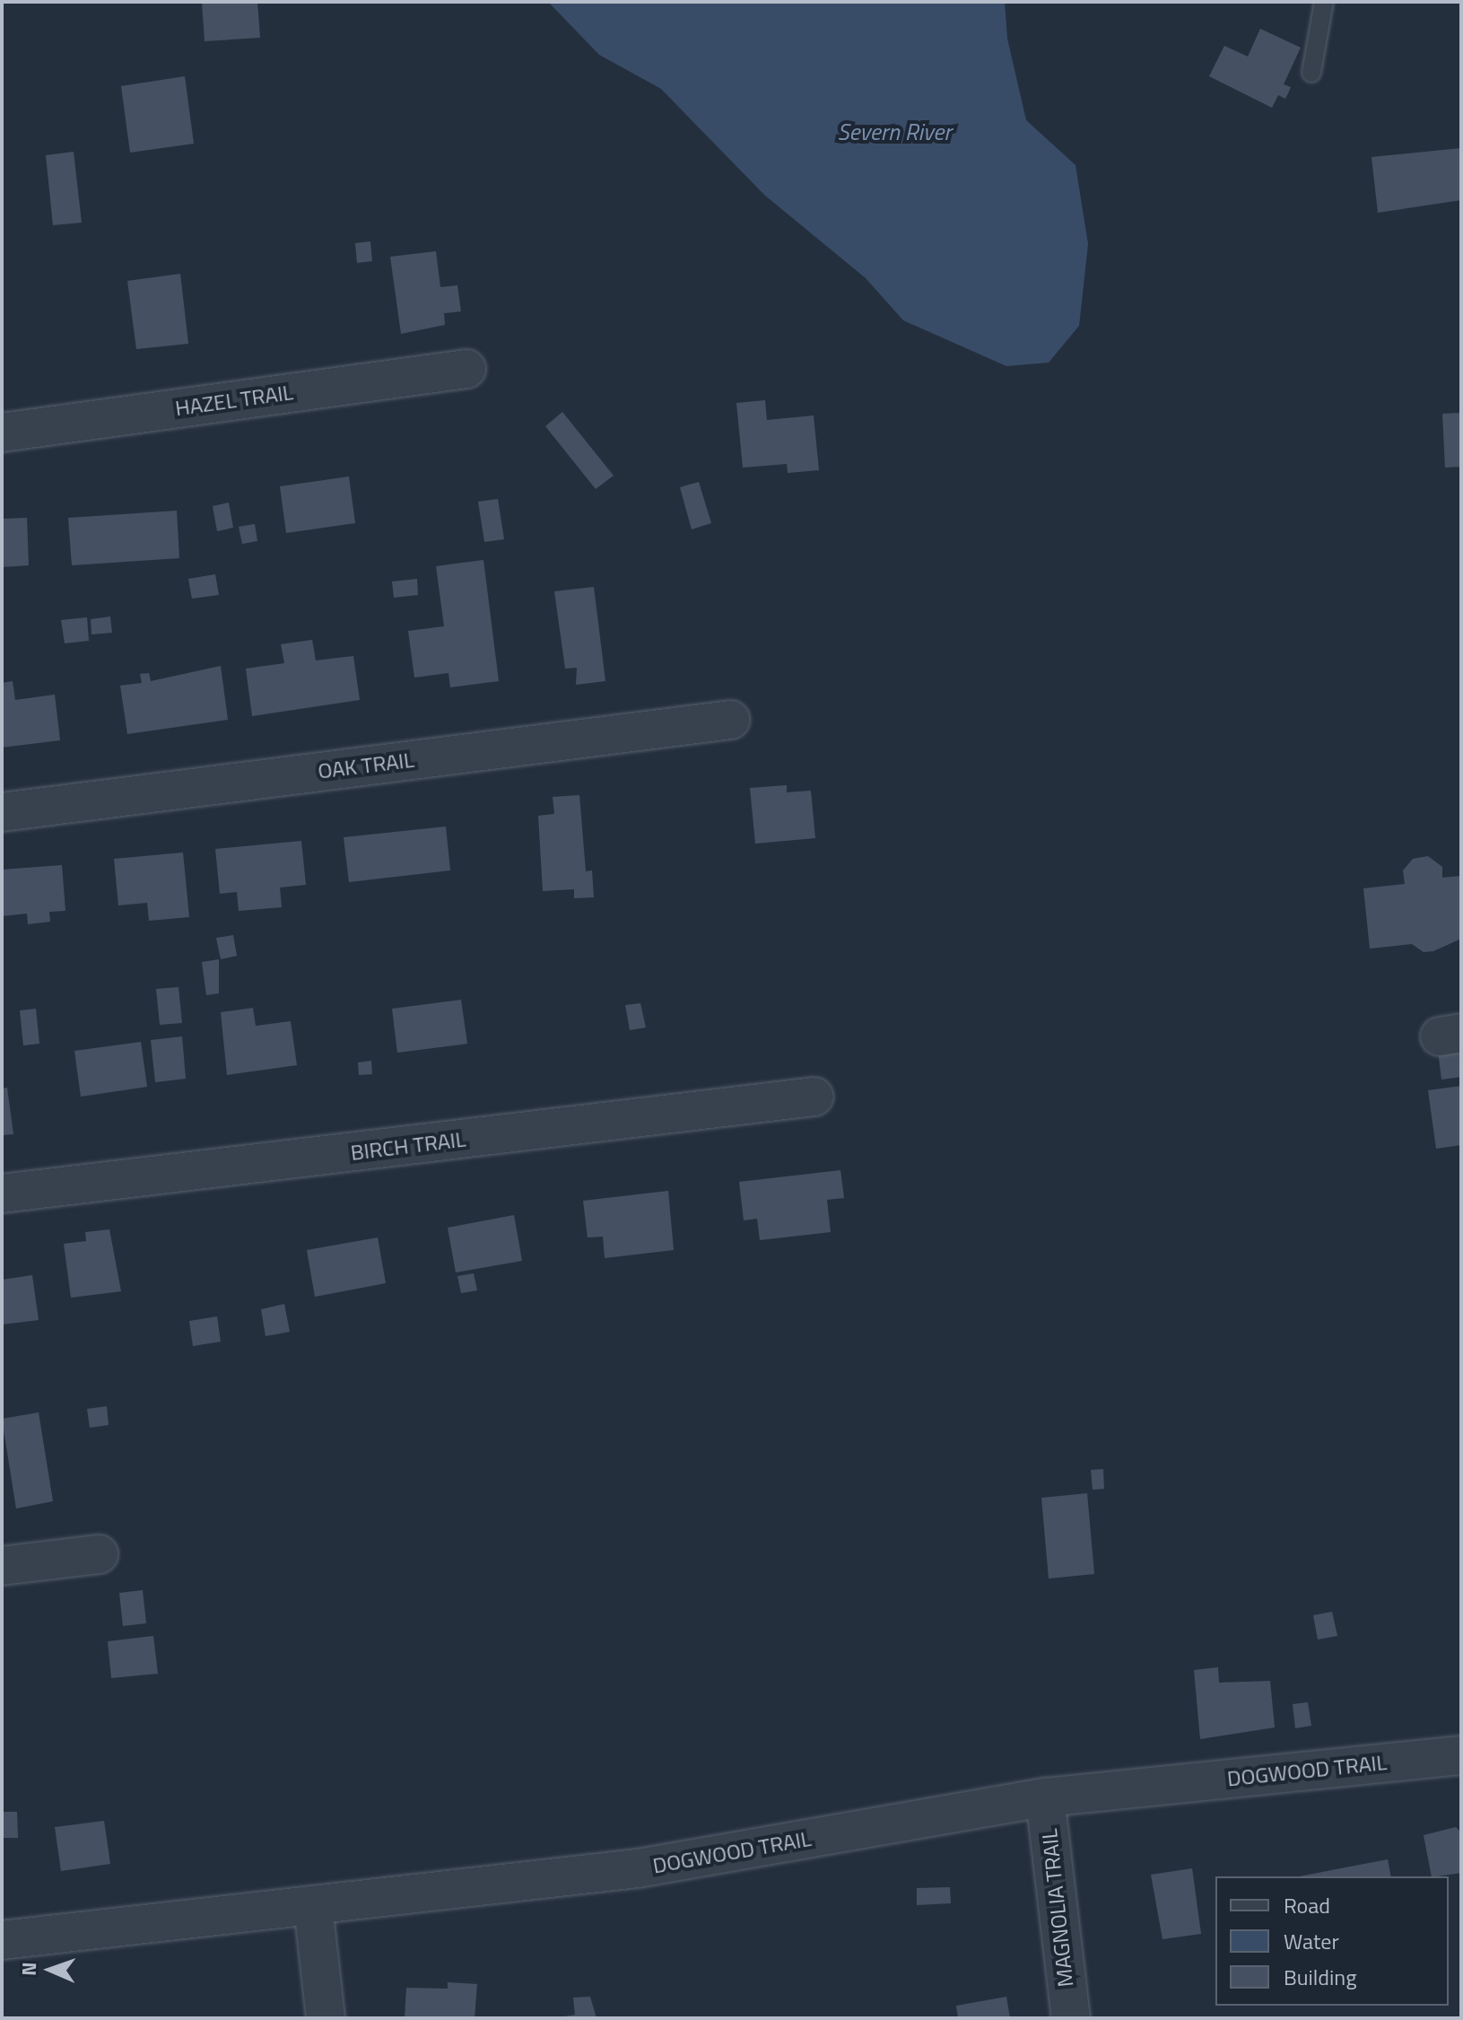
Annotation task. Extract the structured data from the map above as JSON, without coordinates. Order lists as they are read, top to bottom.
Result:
{
  "streets": {
    "street": [
      "HAZEL TRAIL",
      "OAK TRAIL",
      "BIRCH TRAIL",
      "DOGWOOD TRAIL",
      "MAGNOLIA TRAIL"
    ]
  },
  "crossings": [
    ["DOGWOOD TRAIL", "MAGNOLIA TRAIL"]
  ],
  "water": ["Severn River"],
  "legend": ["Road", "Water", "Building"],
  "north": "left"
}
